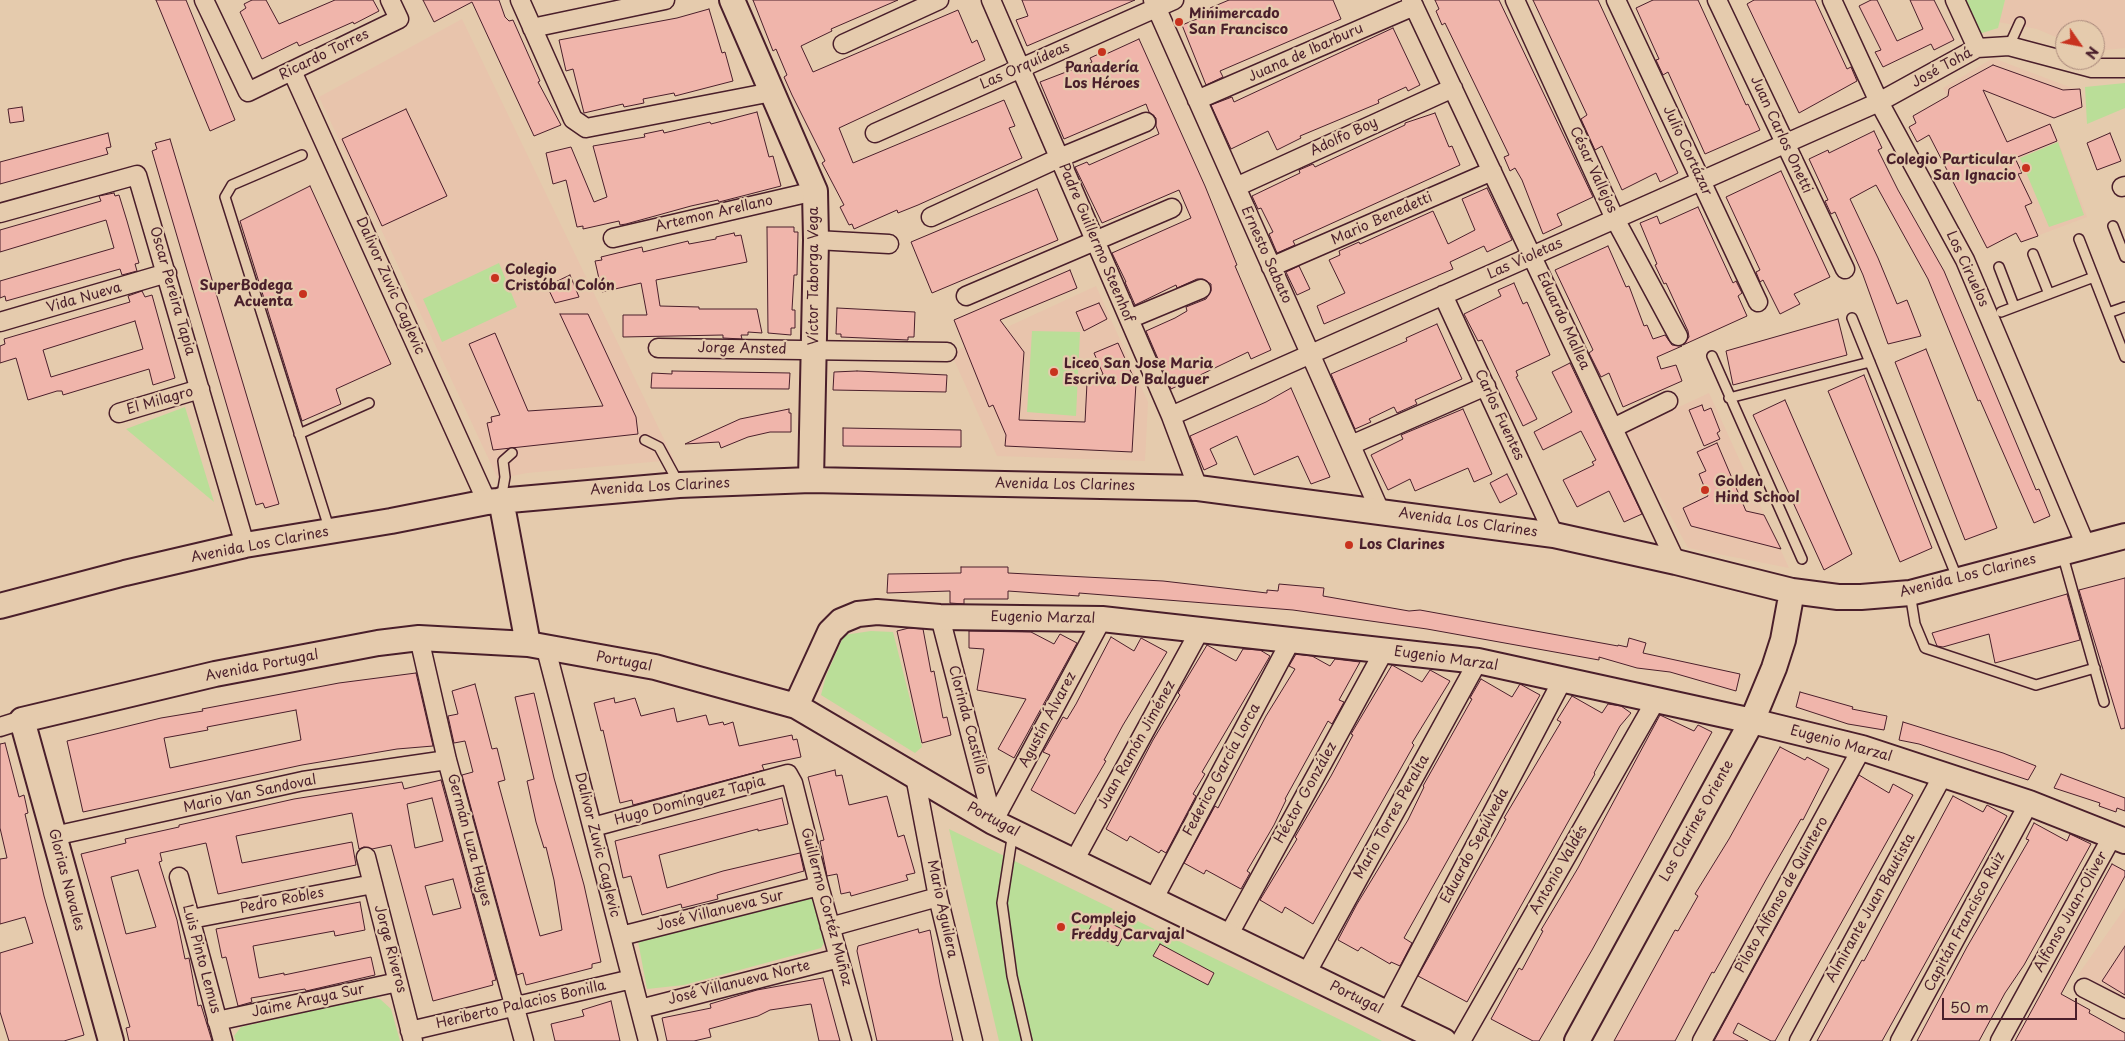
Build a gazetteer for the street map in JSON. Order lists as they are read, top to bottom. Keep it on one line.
{"streets":{"main road":["Víctor Taborga Vega","Dalivor Zuvic Caglevic","Avenida Los Clarines","Eugenio Marzal","Portugal","Avenida Portugal","Los Clarines Oriente","Glorias Navales"],"street":["Juana de Ibarburu","Ricardo Torres","Las Orquídeas","José Tohá","Juan Carlos Onetti","Adolfo Boy","Julio Cortázar","César Vallejos","Artemon Arellano","Mario Benedetti","Padre Guillermo Steenhof","Ernesto Sabato","Las Violetas","Los Ciruelos","Oscar Pereira Tapia","Vida Nueva","Eduardo Mallea","Jorge Ansted","El Milagro","Carlos Fuentes","Clorinda Castillo","Agustín Álvarez","Juan Ramón Jiménez","Federico García Lorca","Héctor González","Mario Van Sandoval","Hugo Domínguez Tapia","Mario Torres Peralta","Germán Luza Hayes","Eduardo Sepúlveda","Antonio Valdés","Piloto Alfonso de Quintero","Pedro Robles","Guillermo Cortéz Muñoz","Almirante Juan Bautista","Mario Aguilera","José Villanueva Sur","Alfonso Juan-Oliver","Capitán Francisco Ruiz","Jorge Riveros","Luis Pinto Lemus","José Villanueva Norte","Jaime Araya Sur","Heriberto Palacios Bonilla"]},"crossings":[["Juana de Ibarburu","Ernesto Sabato"],["Juana de Ibarburu","Eduardo Mallea"],["Ricardo Torres","Dalivor Zuvic Caglevic"],["Las Orquídeas","Padre Guillermo Steenhof"],["Las Orquídeas","Ernesto Sabato"],["José Tohá","Las Violetas"],["José Tohá","Los Ciruelos"],["Juan Carlos Onetti","Las Violetas"],["Adolfo Boy","Ernesto Sabato"],["Adolfo Boy","Eduardo Mallea"],["Julio Cortázar","Las Violetas"],["César Vallejos","Las Violetas"],["Artemon Arellano","Víctor Taborga Vega"],["Mario Benedetti","Ernesto Sabato"],["Mario Benedetti","Eduardo Mallea"],["Padre Guillermo Steenhof","Las Violetas"],["Padre Guillermo Steenhof","Avenida Los Clarines"],["Ernesto Sabato","Las Violetas"],["Ernesto Sabato","Avenida Los Clarines"],["Las Violetas","Los Ciruelos"],["Las Violetas","Eduardo Mallea"],["Las Violetas","Carlos Fuentes"],["Los Ciruelos","Avenida Los Clarines"],["Víctor Taborga Vega","Jorge Ansted"],["Víctor Taborga Vega","Avenida Los Clarines"],["Dalivor Zuvic Caglevic","Avenida Los Clarines"],["Dalivor Zuvic Caglevic","Portugal"],["Dalivor Zuvic Caglevic","Avenida Portugal"],["Dalivor Zuvic Caglevic","Hugo Domínguez Tapia"],["Dalivor Zuvic Caglevic","José Villanueva Sur"],["Dalivor Zuvic Caglevic","José Villanueva Norte"],["Dalivor Zuvic Caglevic","Heriberto Palacios Bonilla"],["Oscar Pereira Tapia","Vida Nueva"],["Oscar Pereira Tapia","El Milagro"],["Oscar Pereira Tapia","Avenida Los Clarines"],["Eduardo Mallea","Avenida Los Clarines"],["Carlos Fuentes","Avenida Los Clarines"],["Avenida Los Clarines","Los Clarines Oriente"],["Eugenio Marzal","Portugal"],["Eugenio Marzal","Clorinda Castillo"],["Eugenio Marzal","Agustín Álvarez"],["Eugenio Marzal","Juan Ramón Jiménez"],["Eugenio Marzal","Federico García Lorca"],["Eugenio Marzal","Héctor González"],["Eugenio Marzal","Mario Torres Peralta"],["Eugenio Marzal","Los Clarines Oriente"],["Eugenio Marzal","Eduardo Sepúlveda"],["Eugenio Marzal","Antonio Valdés"],["Eugenio Marzal","Piloto Alfonso de Quintero"],["Eugenio Marzal","Almirante Juan Bautista"],["Eugenio Marzal","Alfonso Juan-Oliver"],["Eugenio Marzal","Capitán Francisco Ruiz"],["Portugal","Avenida Portugal"],["Portugal","Clorinda Castillo"],["Portugal","Agustín Álvarez"],["Portugal","Juan Ramón Jiménez"],["Portugal","Federico García Lorca"],["Portugal","Héctor González"],["Portugal","Mario Torres Peralta"],["Portugal","Eduardo Sepúlveda"],["Portugal","Mario Aguilera"],["Avenida Portugal","Germán Luza Hayes"],["Avenida Portugal","Glorias Navales"],["Clorinda Castillo","Agustín Álvarez"],["Mario Van Sandoval","Germán Luza Hayes"],["Mario Van Sandoval","Glorias Navales"],["Hugo Domínguez Tapia","Guillermo Cortéz Muñoz"],["Germán Luza Hayes","Heriberto Palacios Bonilla"],["Pedro Robles","Jorge Riveros"],["Pedro Robles","Luis Pinto Lemus"],["Guillermo Cortéz Muñoz","José Villanueva Sur"],["Guillermo Cortéz Muñoz","José Villanueva Norte"],["Jorge Riveros","Jaime Araya Sur"],["Jorge Riveros","Heriberto Palacios Bonilla"],["Luis Pinto Lemus","Jaime Araya Sur"]],"places":["Minimercado San Francisco","Panadería Los Héroes","Colegio Particular San Ignacio","Colegio Cristóbal Colón","SuperBodega Acuenta","Liceo San Jose Maria Escriva De Balaguer","Golden Hind School","Los Clarines","Complejo Freddy Carvajal"],"scale_bar":"50 m","north":"bottom right"}
